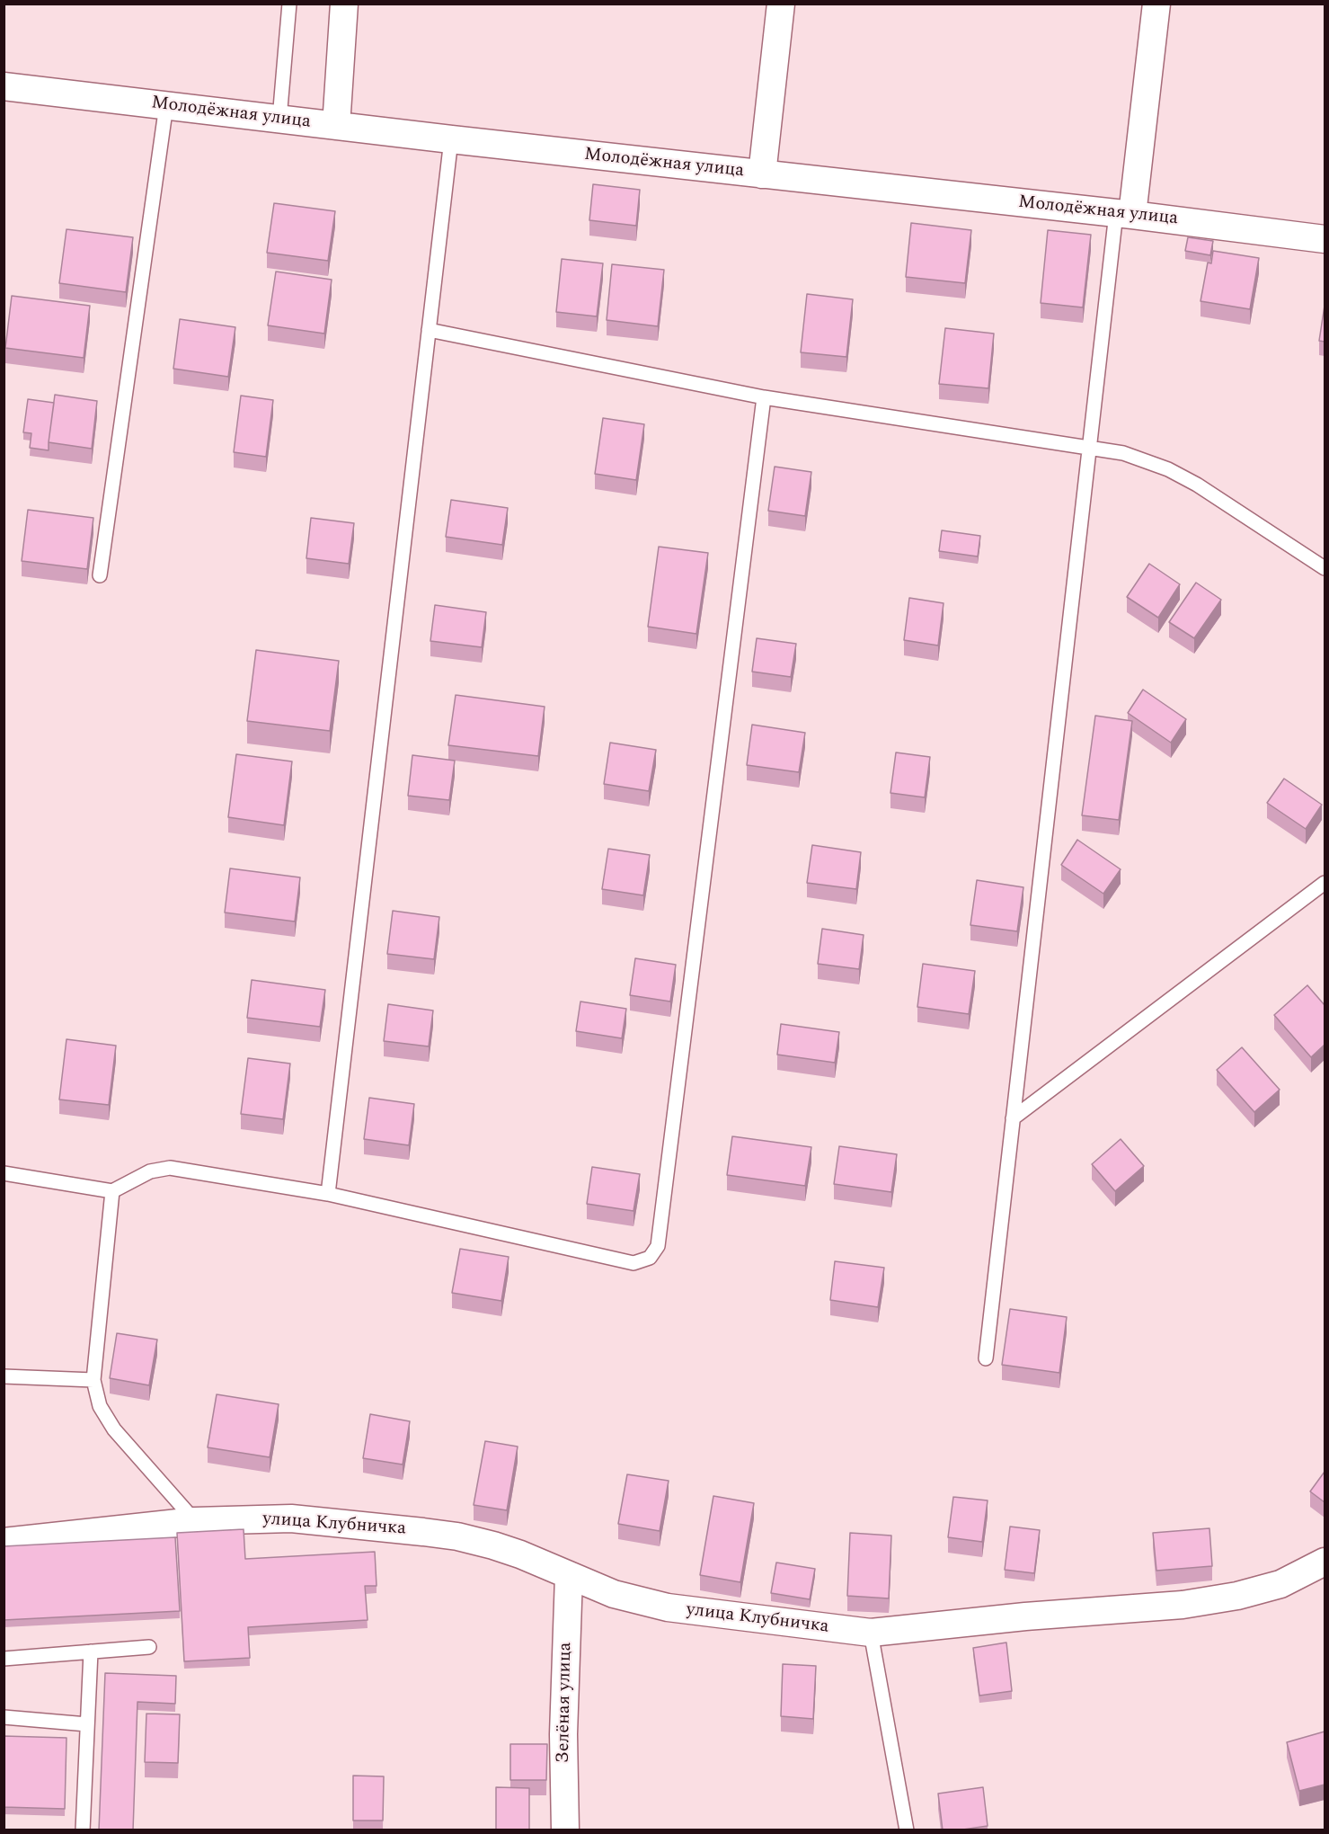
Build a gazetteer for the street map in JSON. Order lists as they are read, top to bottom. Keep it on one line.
{"streets":{"street":["Молодёжная улица","улица Клубничка","Зелёная улица"]},"crossings":[["улица Клубничка","Зелёная улица"]]}
